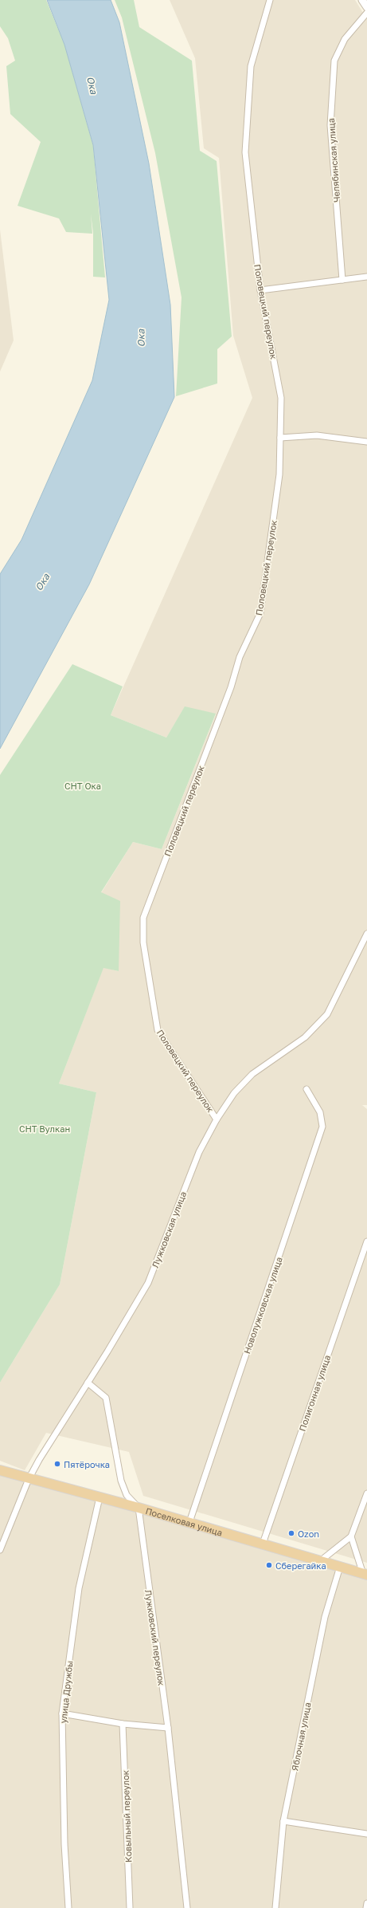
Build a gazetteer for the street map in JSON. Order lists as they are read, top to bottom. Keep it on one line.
{"streets":{"highway":["Поселковая улица"],"street":["Челябинская улица","Половецкий переулок","Лужковская улица","Новолужковская улица","Полигонная улица","Лужковский переулок","улица Дружбы","Яблочная улица","Ковыльный переулок"]},"crossings":[["Половецкий переулок","Лужковская улица"],["Лужковская улица","Поселковая улица"],["Новолужковская улица","Поселковая улица"],["Полигонная улица","Поселковая улица"],["Поселковая улица","Лужковский переулок"],["Поселковая улица","улица Дружбы"],["Поселковая улица","Яблочная улица"]],"water":["Ока"],"parks":["СНТ Ока","СНТ Вулкан"],"places":["Пятёрочка","Ozon","Сберегайка"]}
